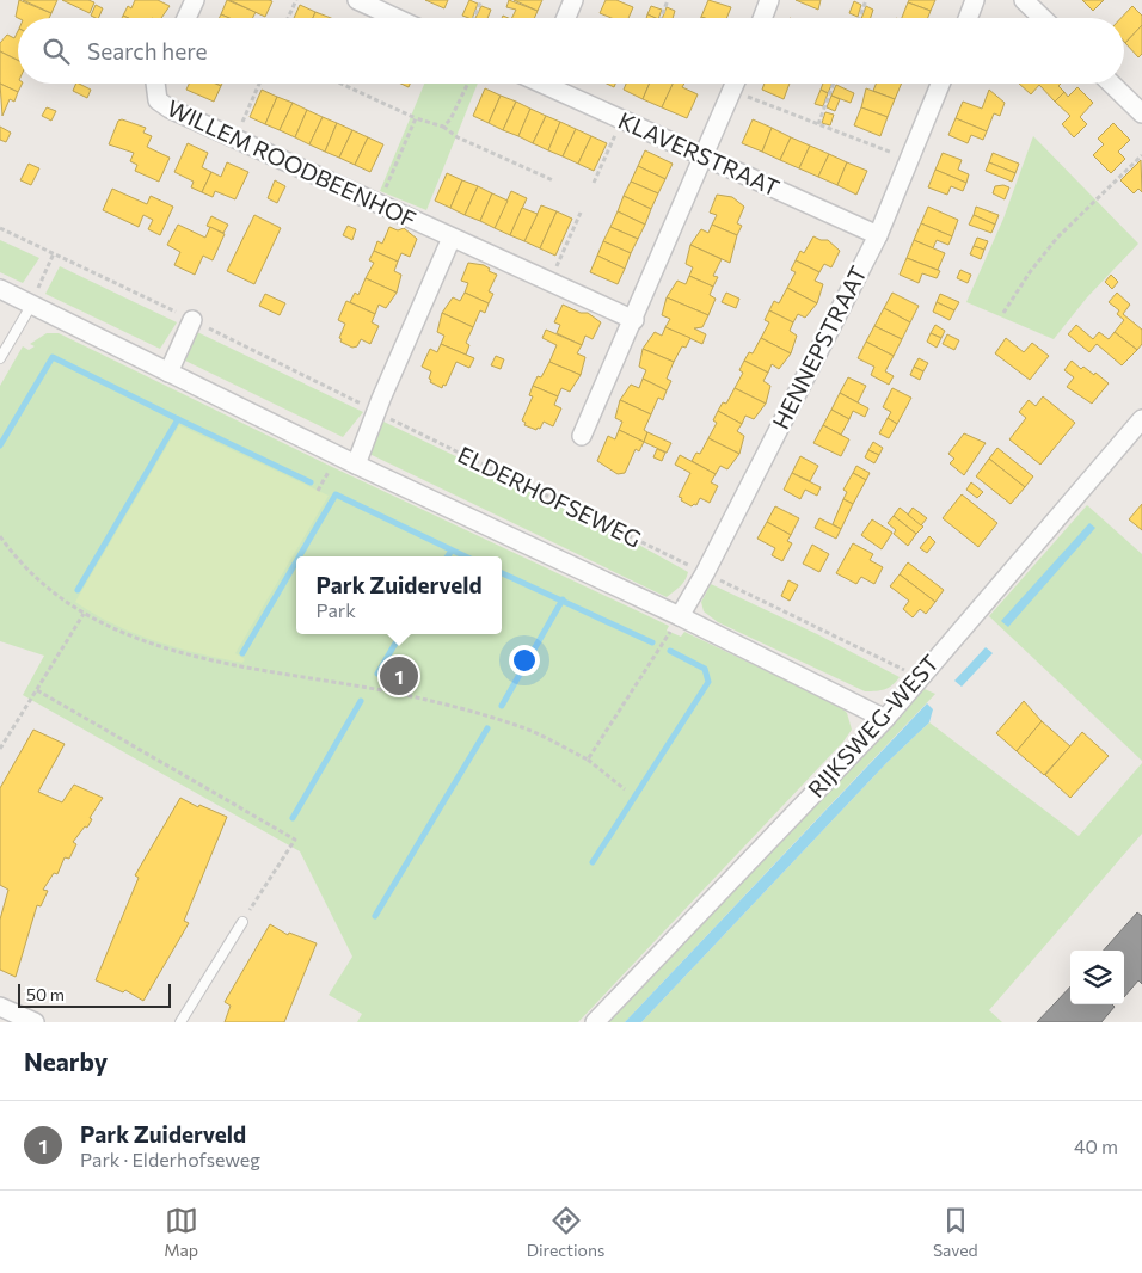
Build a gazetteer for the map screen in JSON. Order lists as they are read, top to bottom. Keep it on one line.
{"streets":{"street":["KLAVERSTRAAT","WILLEM ROODBEENHOF","HENNEPSTRAAT","RIJKSWEG-WEST"],"path":["ELDERHOFSEWEG"]},"crossings":[["KLAVERSTRAAT","HENNEPSTRAAT"],["HENNEPSTRAAT","ELDERHOFSEWEG"]],"scale_bar":"50 m","page":{"search":"Search here","popup":["Park Zuiderveld","Park"],"pins":"1","scale":"50 m","heading":"Nearby","list":[{"mark":"1","name":"Park Zuiderveld","note":"Park · Elderhofseweg","value":"40 m"}],"nav":["Map","Directions","Saved"]}}
